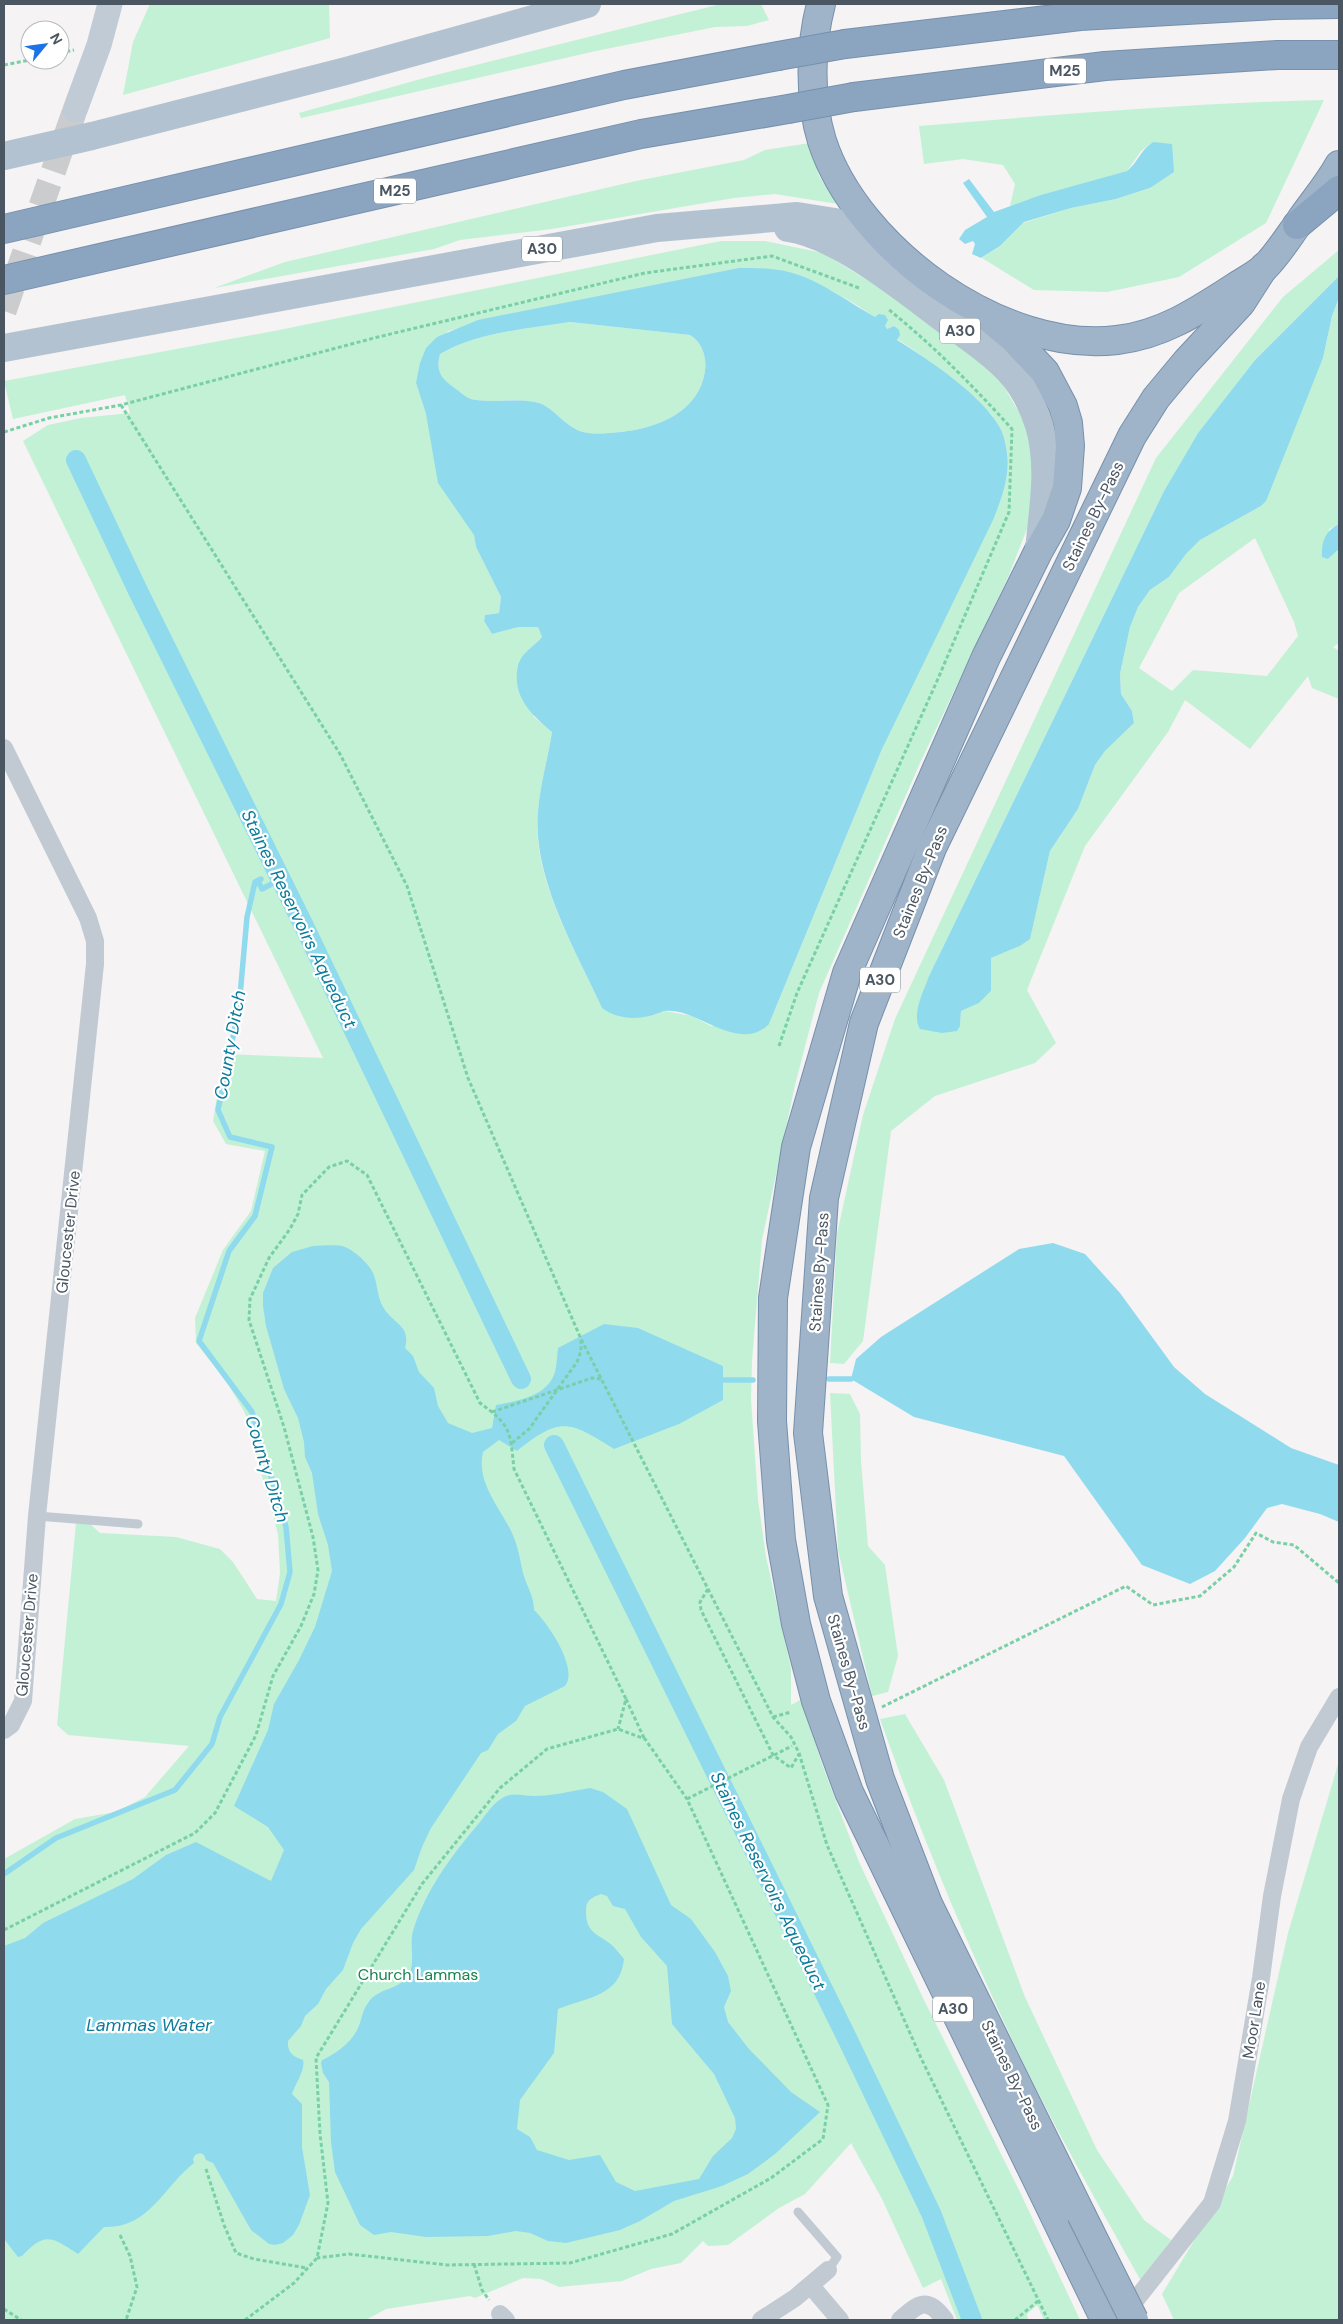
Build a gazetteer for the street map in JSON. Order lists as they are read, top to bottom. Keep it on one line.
{"streets":{"highway":["M25","A30","Staines By-Pass"],"street":["Gloucester Drive","Moor Lane"]},"crossings":[["A30","Staines By-Pass"]],"water":["Staines Reservoirs Aqueduct","County Ditch","Lammas Water"],"parks":["Church Lammas"],"north":"top right"}
